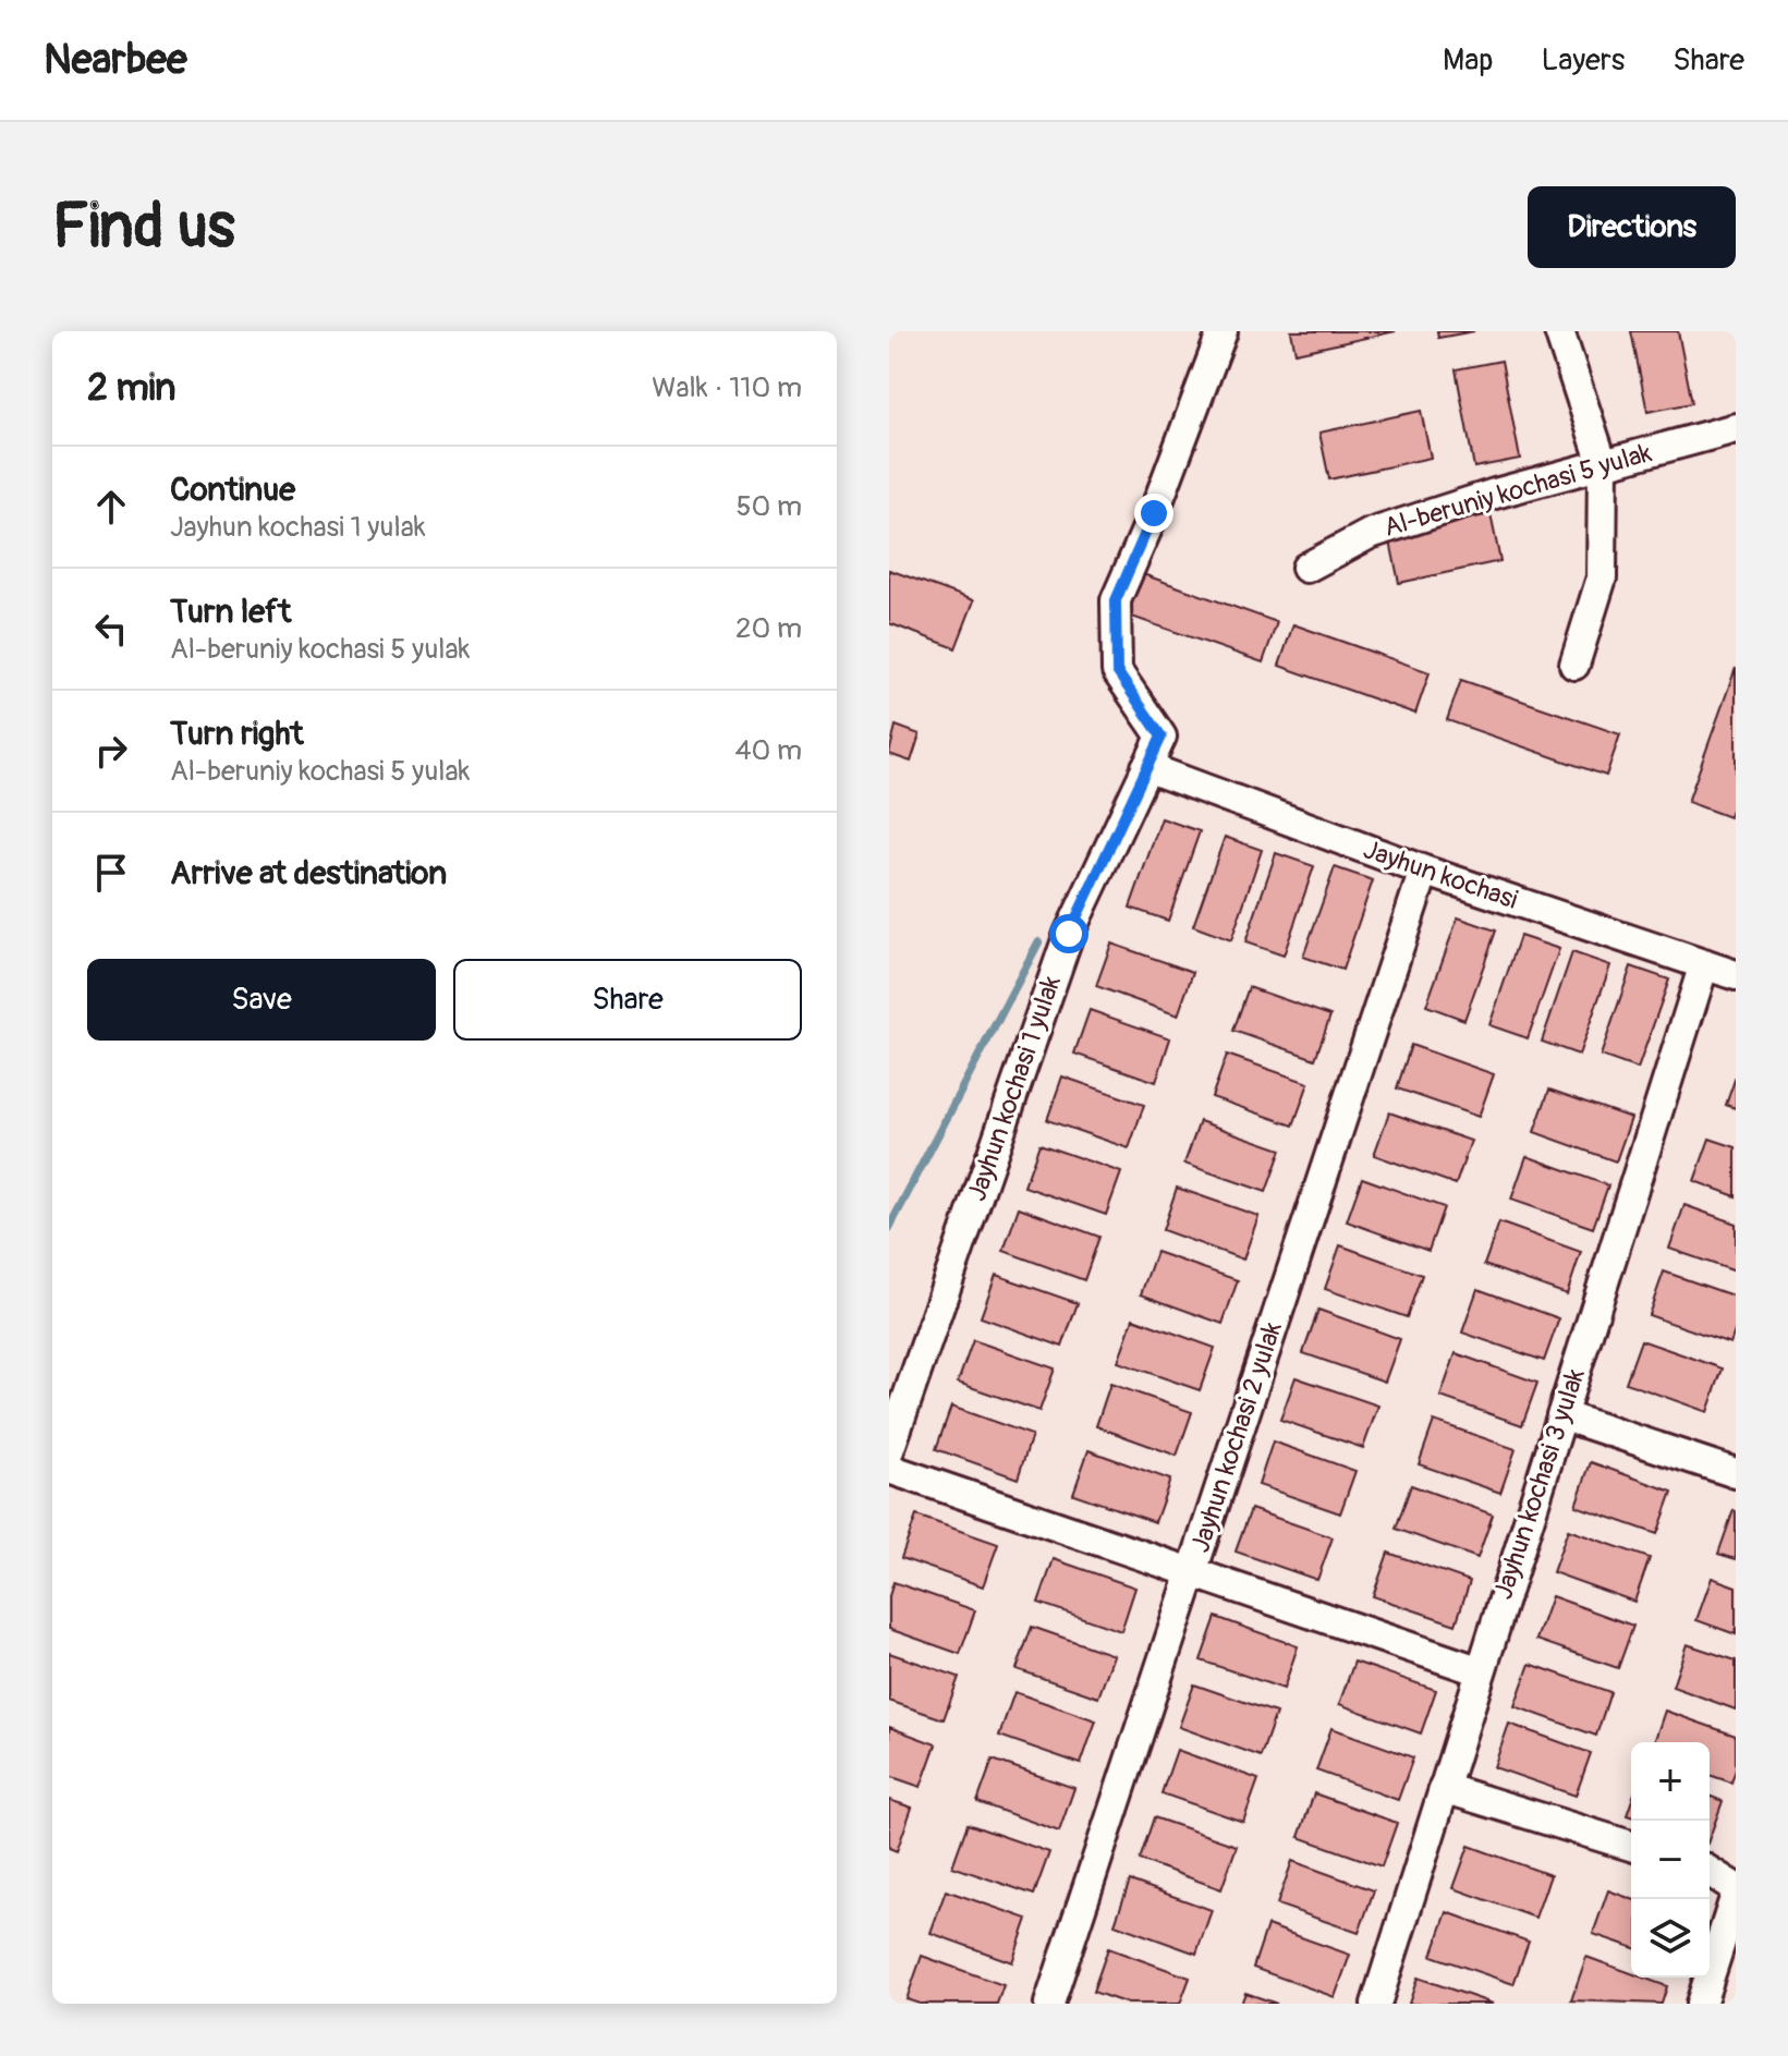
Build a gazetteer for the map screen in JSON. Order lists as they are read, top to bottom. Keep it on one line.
{"streets":{"street":["Al-beruniy kochasi 5 yulak","Jayhun kochasi","Jayhun kochasi 1 yulak","Jayhun kochasi 2 yulak","Jayhun kochasi 3 yulak"]},"crossings":[["Jayhun kochasi","Jayhun kochasi 1 yulak"],["Jayhun kochasi","Jayhun kochasi 2 yulak"],["Jayhun kochasi","Jayhun kochasi 3 yulak"]],"page":{"header":"Nearbee","nav":["Map","Layers","Share"],"buttons":["Directions",["Save","Share"]],"title":"Find us","heading":["2 min","Walk · 110 m"],"list":[["Continue","Jayhun kochasi 1 yulak","50 m"],["Turn left","Al-beruniy kochasi 5 yulak","20 m"],["Turn right","Al-beruniy kochasi 5 yulak","40 m"],"Arrive at destination"],"map_buttons":["+","−"]}}
